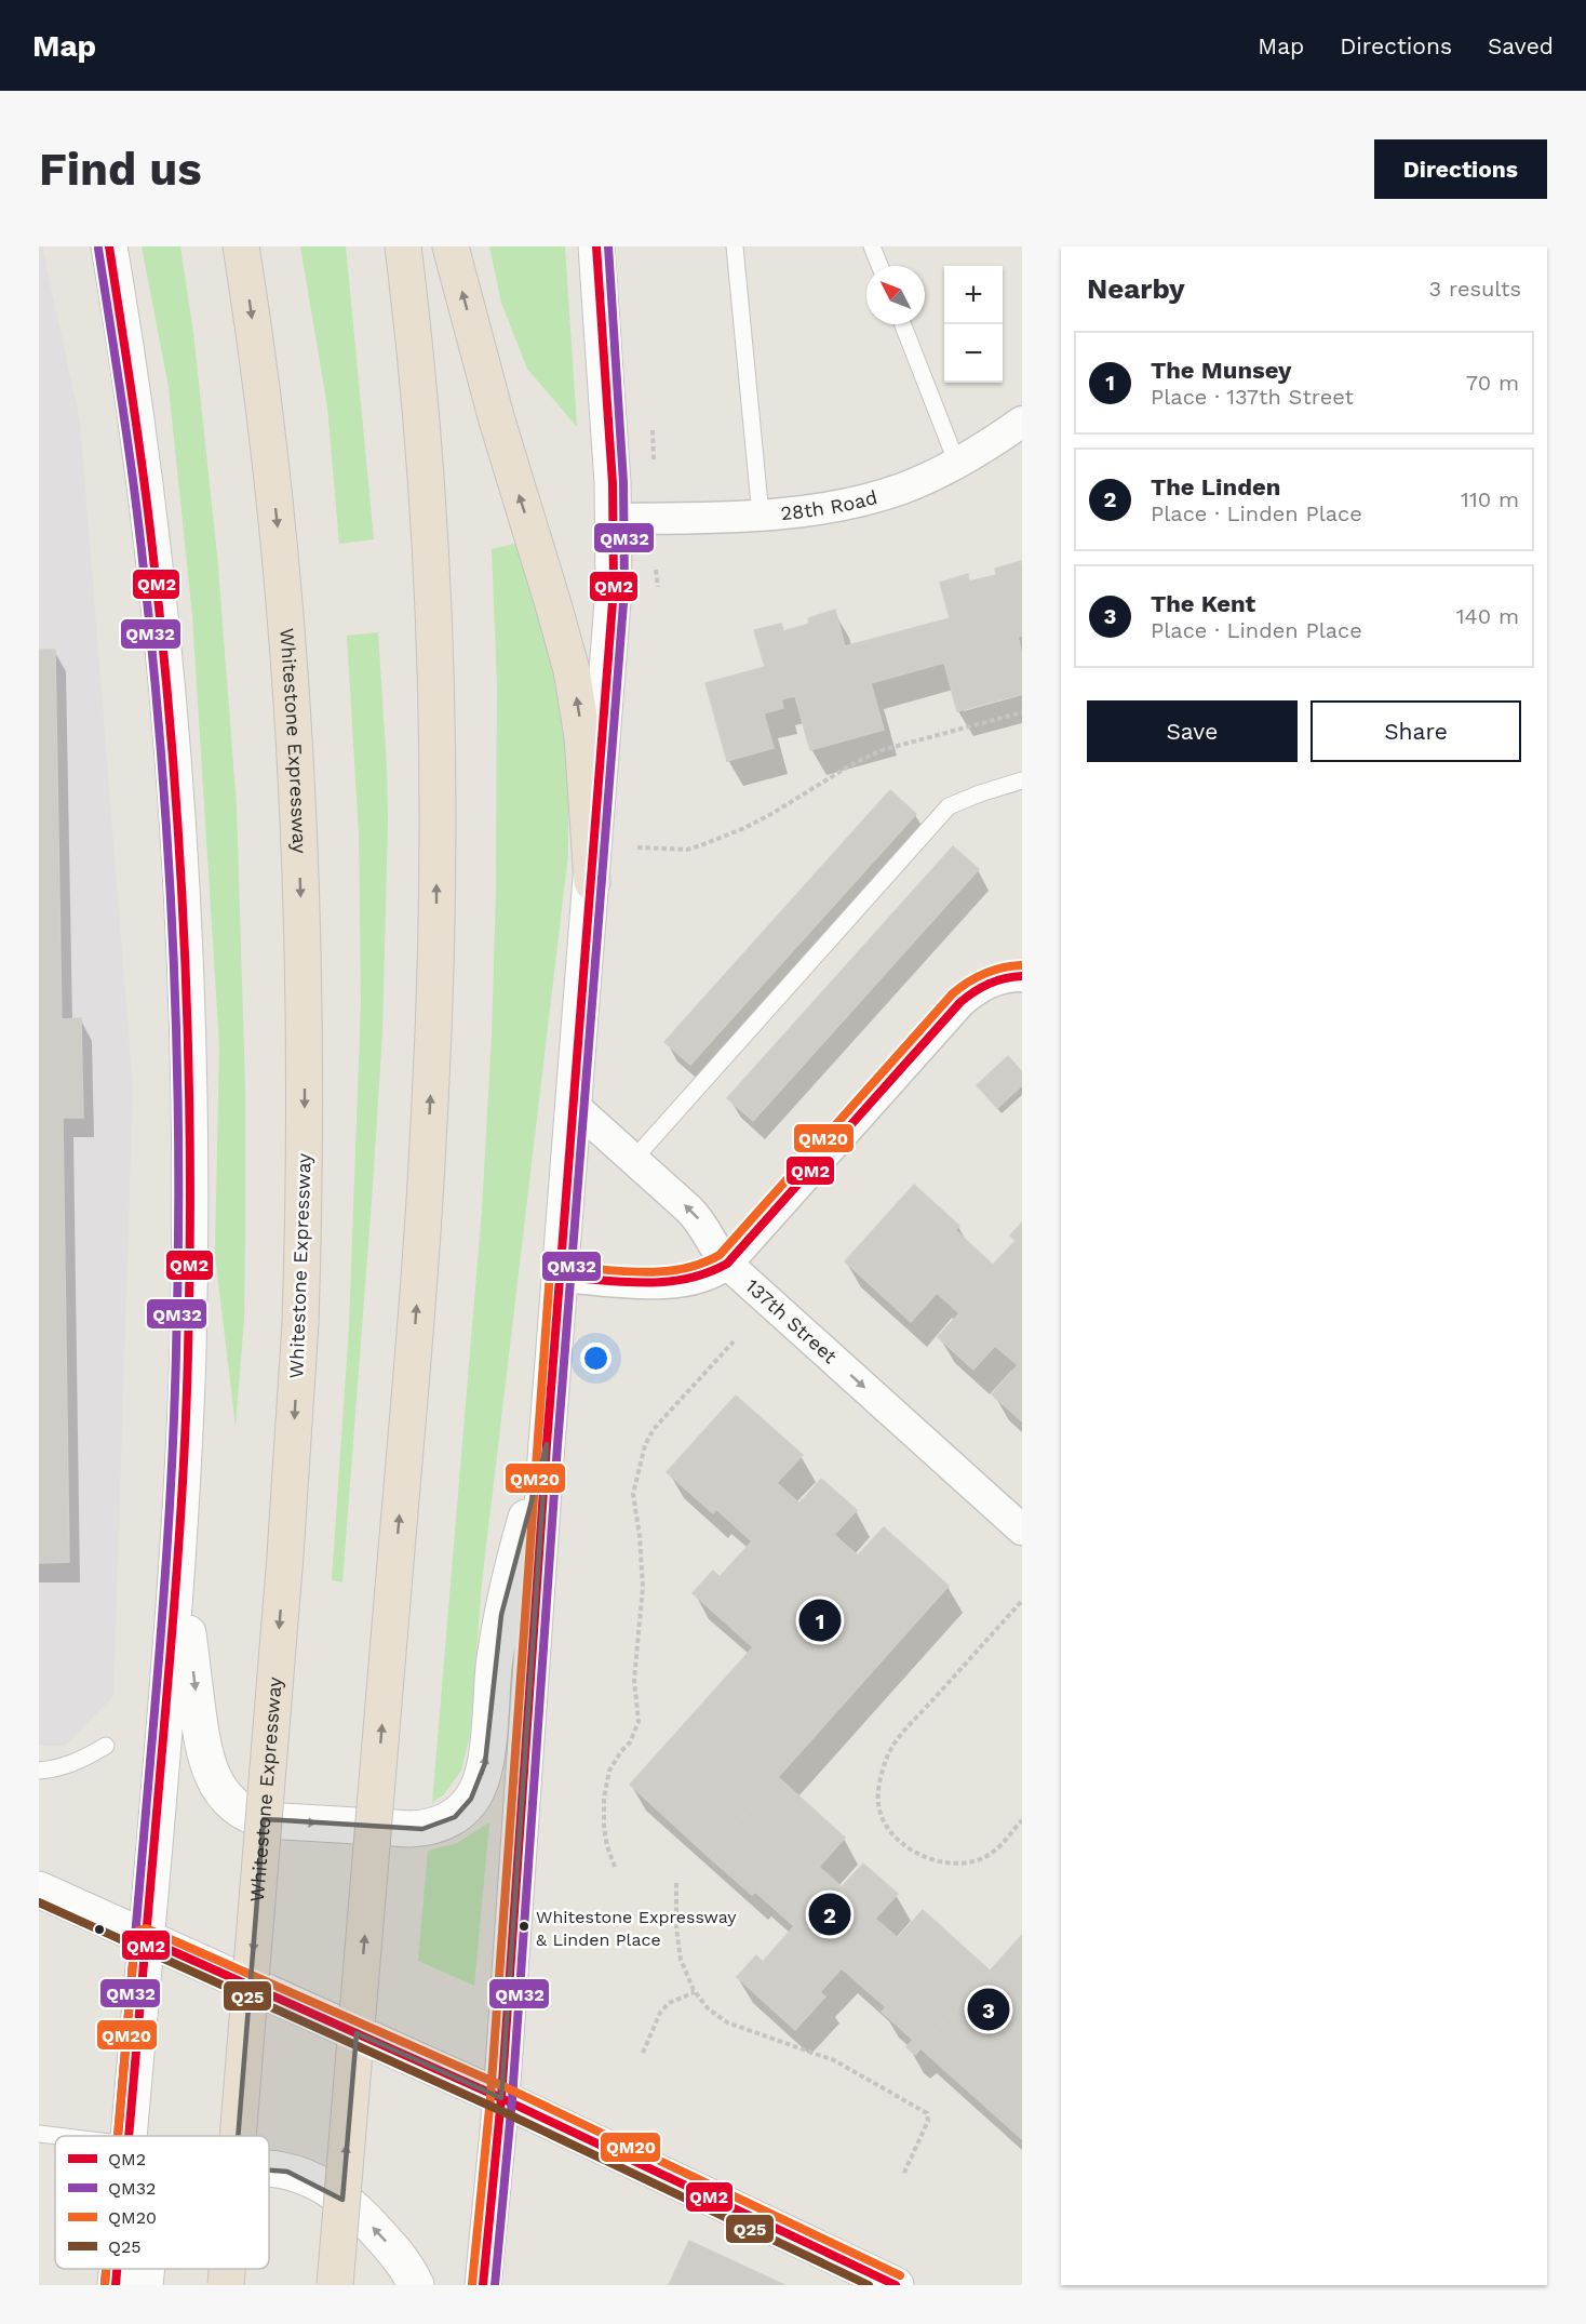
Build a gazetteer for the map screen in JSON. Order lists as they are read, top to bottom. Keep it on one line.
{"streets":{"highway":["Whitestone Expressway"],"street":["28th Road","137th Street"]},"places":["Whitestone Expressway & Linden Place"],"lines":["transit line QM2","transit line QM32","transit line QM20","transit line Q25"],"legend":["QM2","QM32","QM20","Q25"],"north":"top left","page":{"header":"Map","nav":["Map","Directions","Saved"],"buttons":["Directions",["Save","Share"]],"title":"Find us","heading":["Nearby","3 results"],"map_buttons":["+","−"],"list":[{"mark":"1","name":"The Munsey","note":"Place · 137th Street","value":"70 m"},{"mark":"2","name":"The Linden","note":"Place · Linden Place","value":"110 m"},{"mark":"3","name":"The Kent","note":"Place · Linden Place","value":"140 m"}],"pins":["1","2","3"]}}
